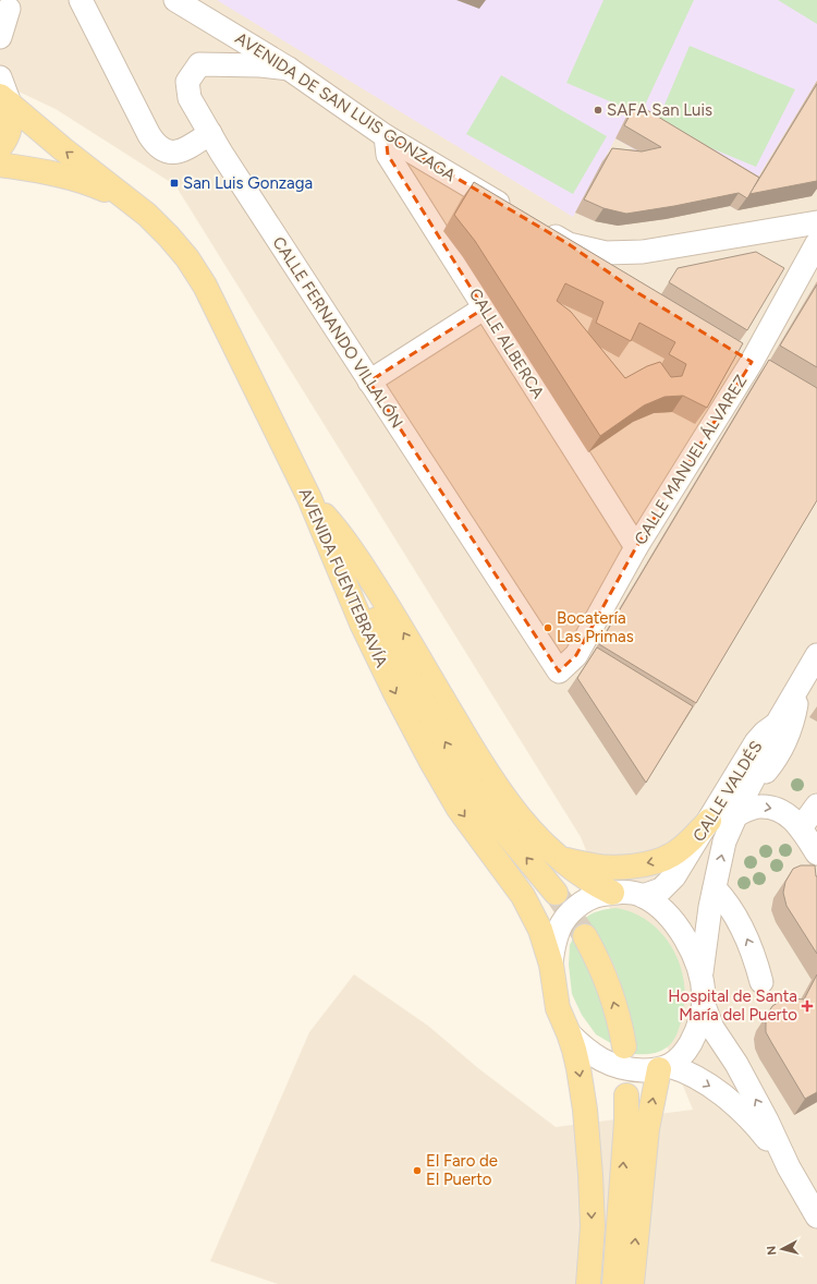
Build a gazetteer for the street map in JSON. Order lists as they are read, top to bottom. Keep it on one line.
{"streets":{"main road":["AVENIDA FUENTEBRAVÍA"],"street":["AVENIDA DE SAN LUIS GONZAGA","CALLE FERNANDO VILLALÓN","CALLE ALBERCA","CALLE MANUEL ÁLVAREZ","CALLE VALDÉS"]},"crossings":[["AVENIDA DE SAN LUIS GONZAGA","CALLE FERNANDO VILLALÓN"],["AVENIDA DE SAN LUIS GONZAGA","CALLE ALBERCA"],["CALLE FERNANDO VILLALÓN","CALLE MANUEL ÁLVAREZ"],["CALLE ALBERCA","CALLE MANUEL ÁLVAREZ"]],"places":{"other":["SAFA San Luis","Bocatería Las Primas","El Faro de El Puerto"],"transit":["San Luis Gonzaga"],"health":["Hospital de Santa María del Puerto"]},"north":"left"}
